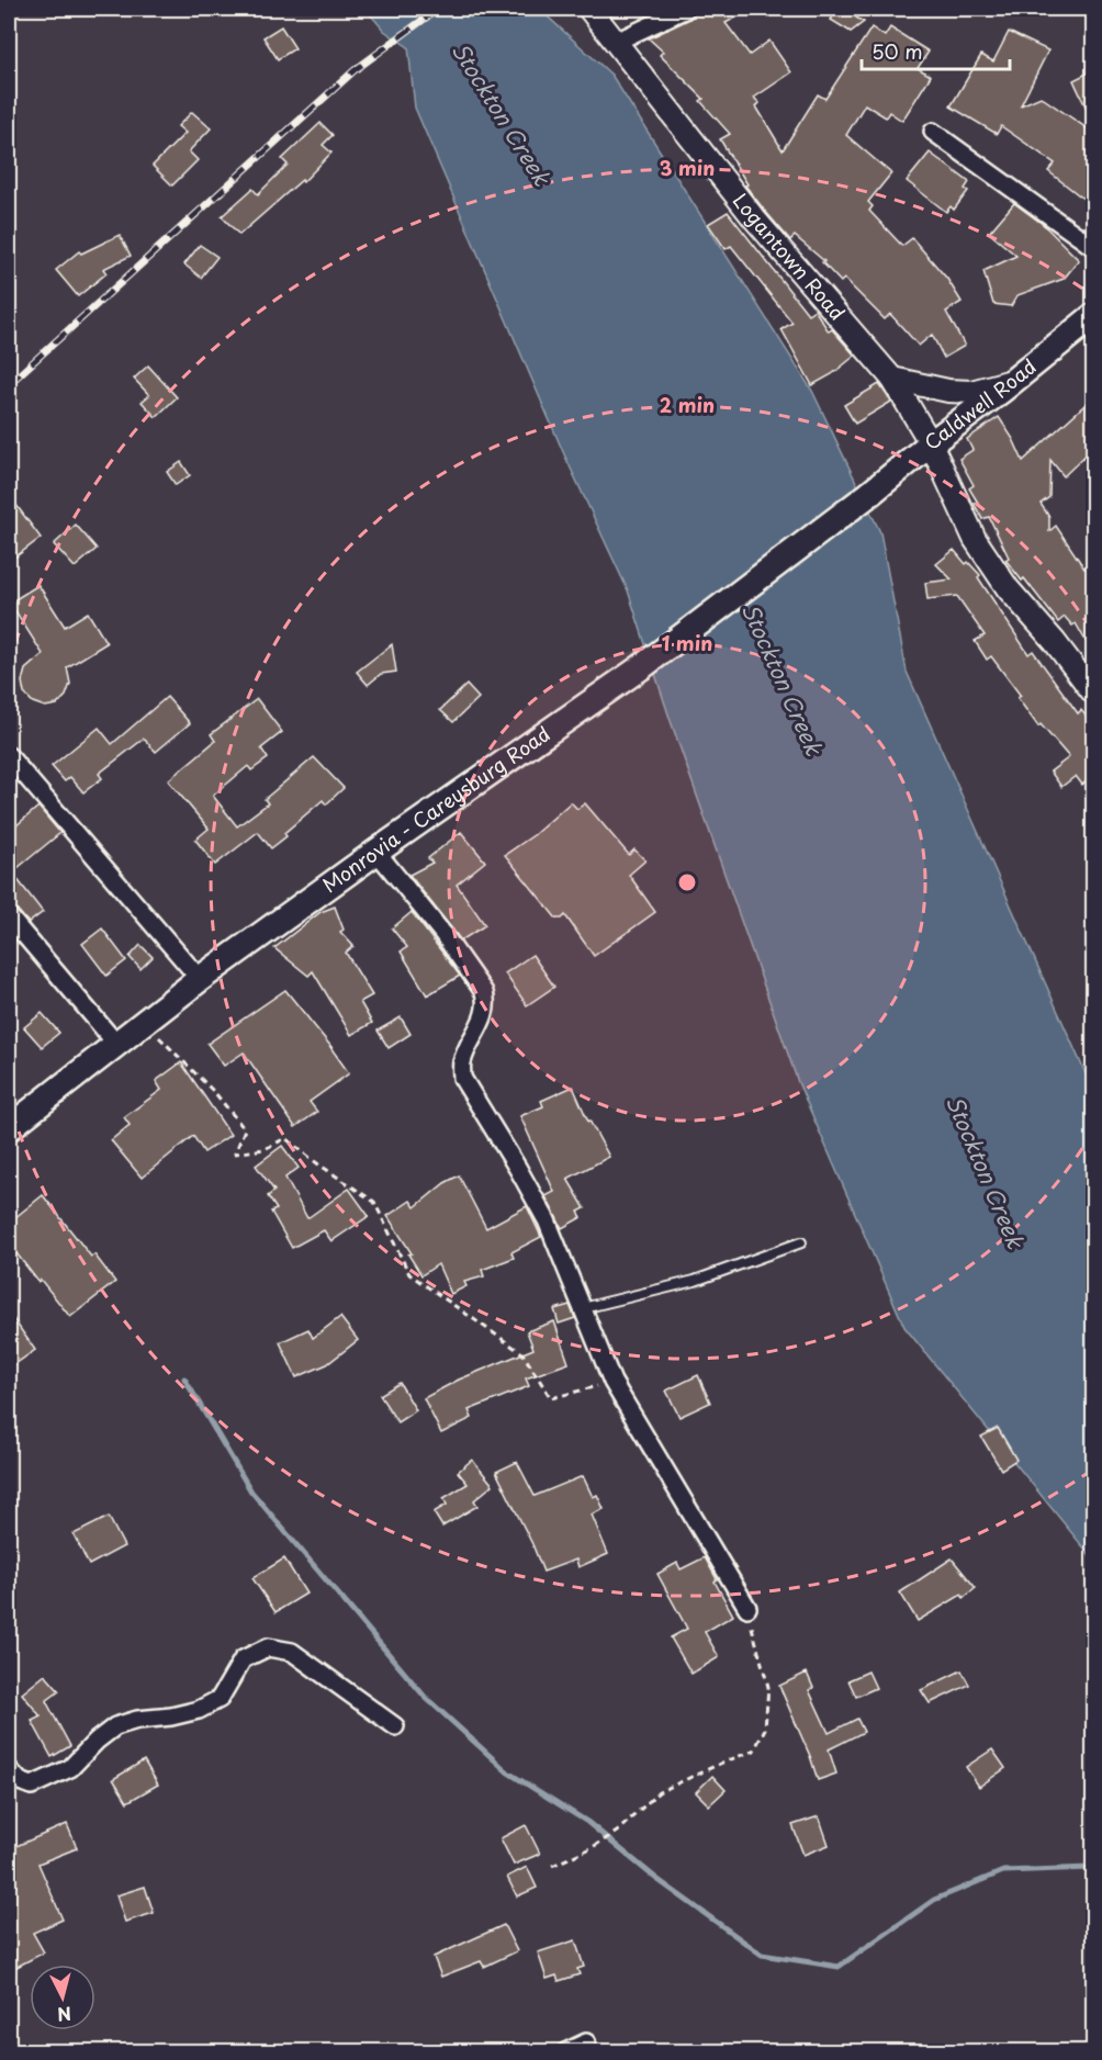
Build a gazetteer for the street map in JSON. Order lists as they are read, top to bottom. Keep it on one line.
{"streets":{"main road":["Caldwell Road","Monrovia - Careysburg Road"],"street":["Logantown Road"]},"crossings":[["Logantown Road","Caldwell Road"],["Caldwell Road","Monrovia - Careysburg Road"]],"water":["Stockton Creek"],"scale_bar":"50 m","north":"bottom","rings":["3 min","2 min","1 min"]}
